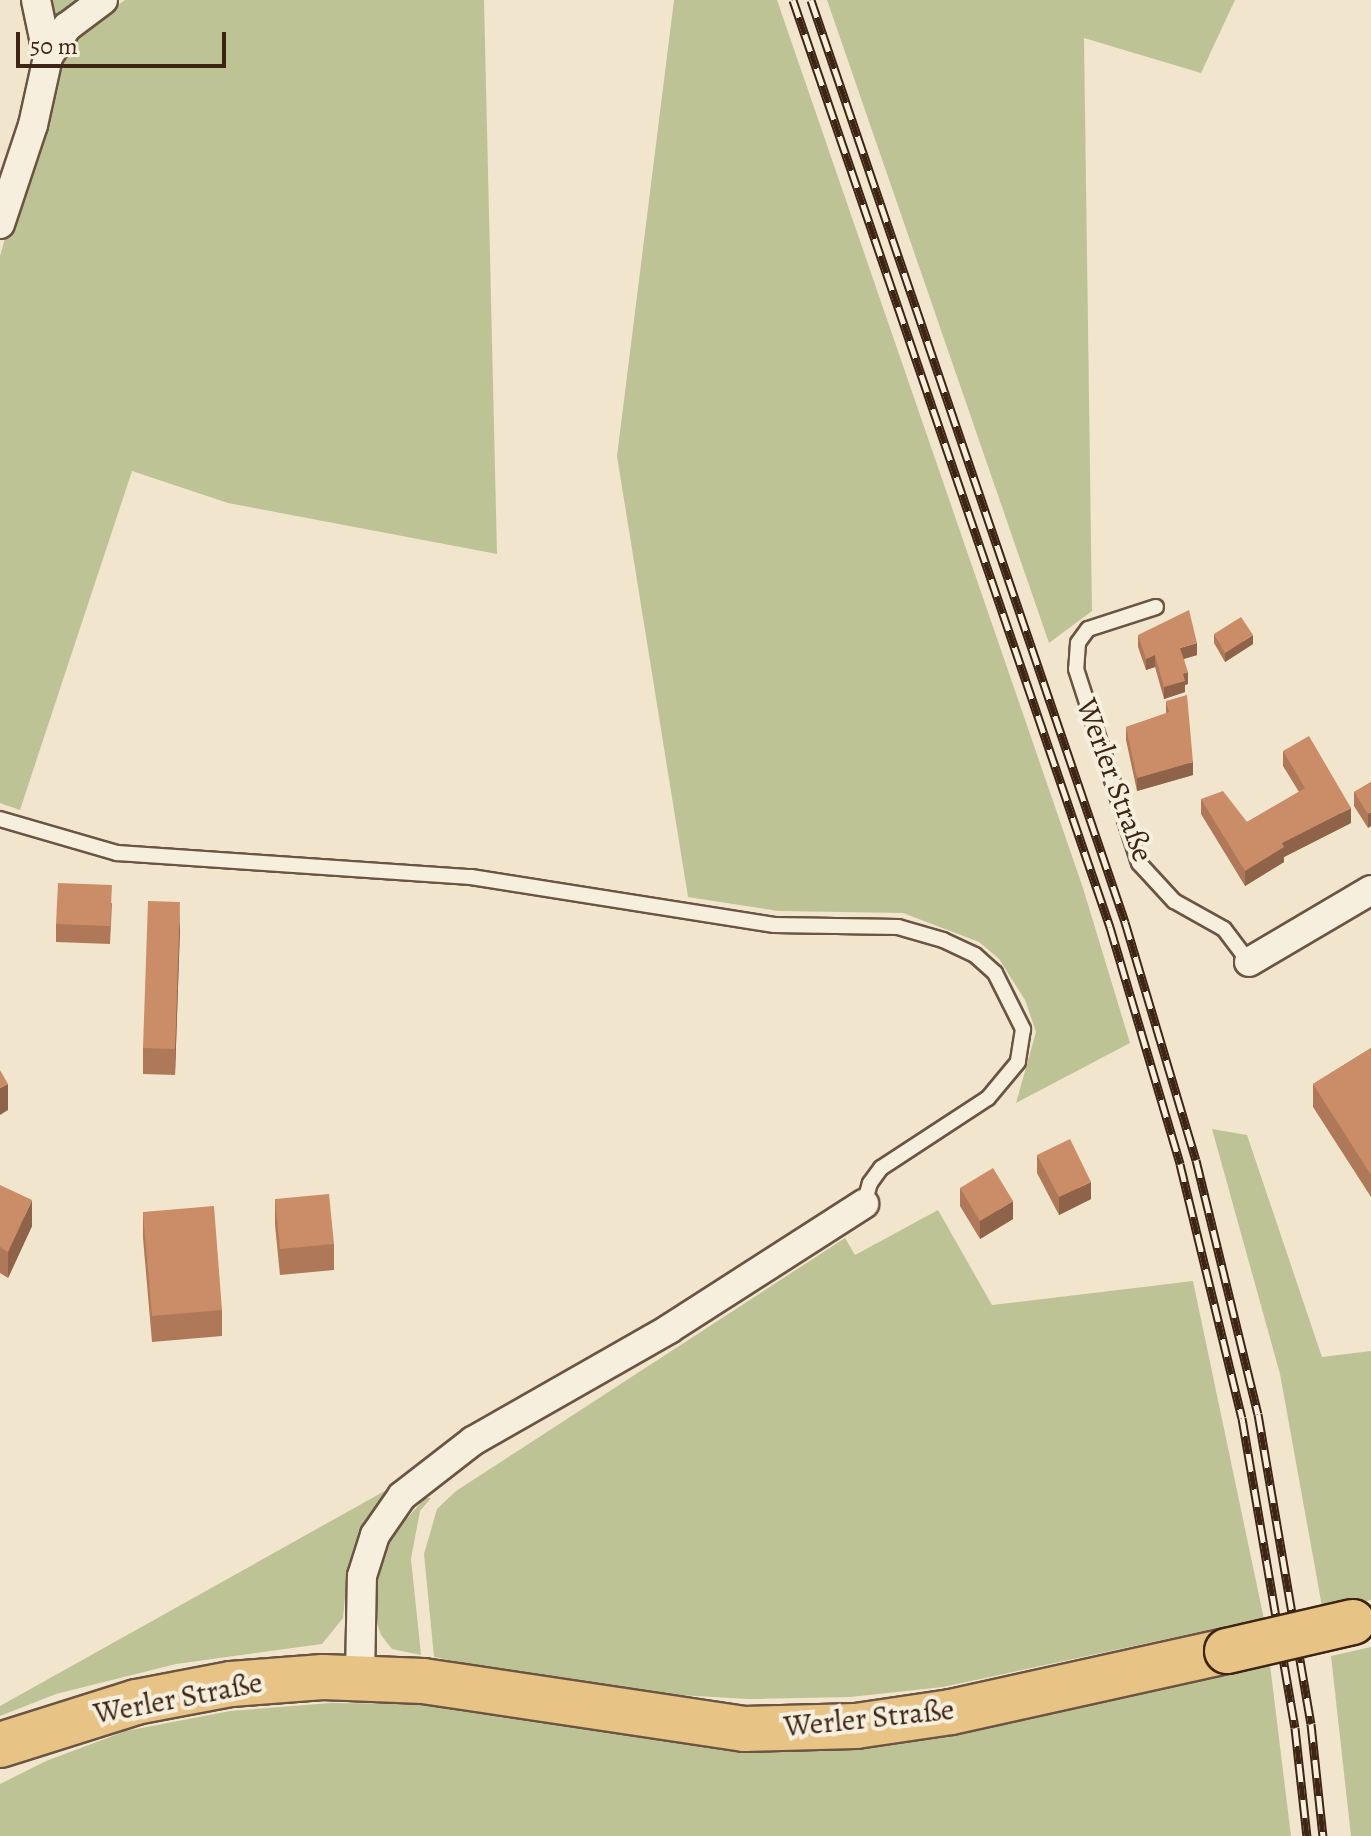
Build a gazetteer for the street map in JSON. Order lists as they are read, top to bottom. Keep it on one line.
{"streets":{"main road":["Werler Straße"]},"scale_bar":"50 m"}
